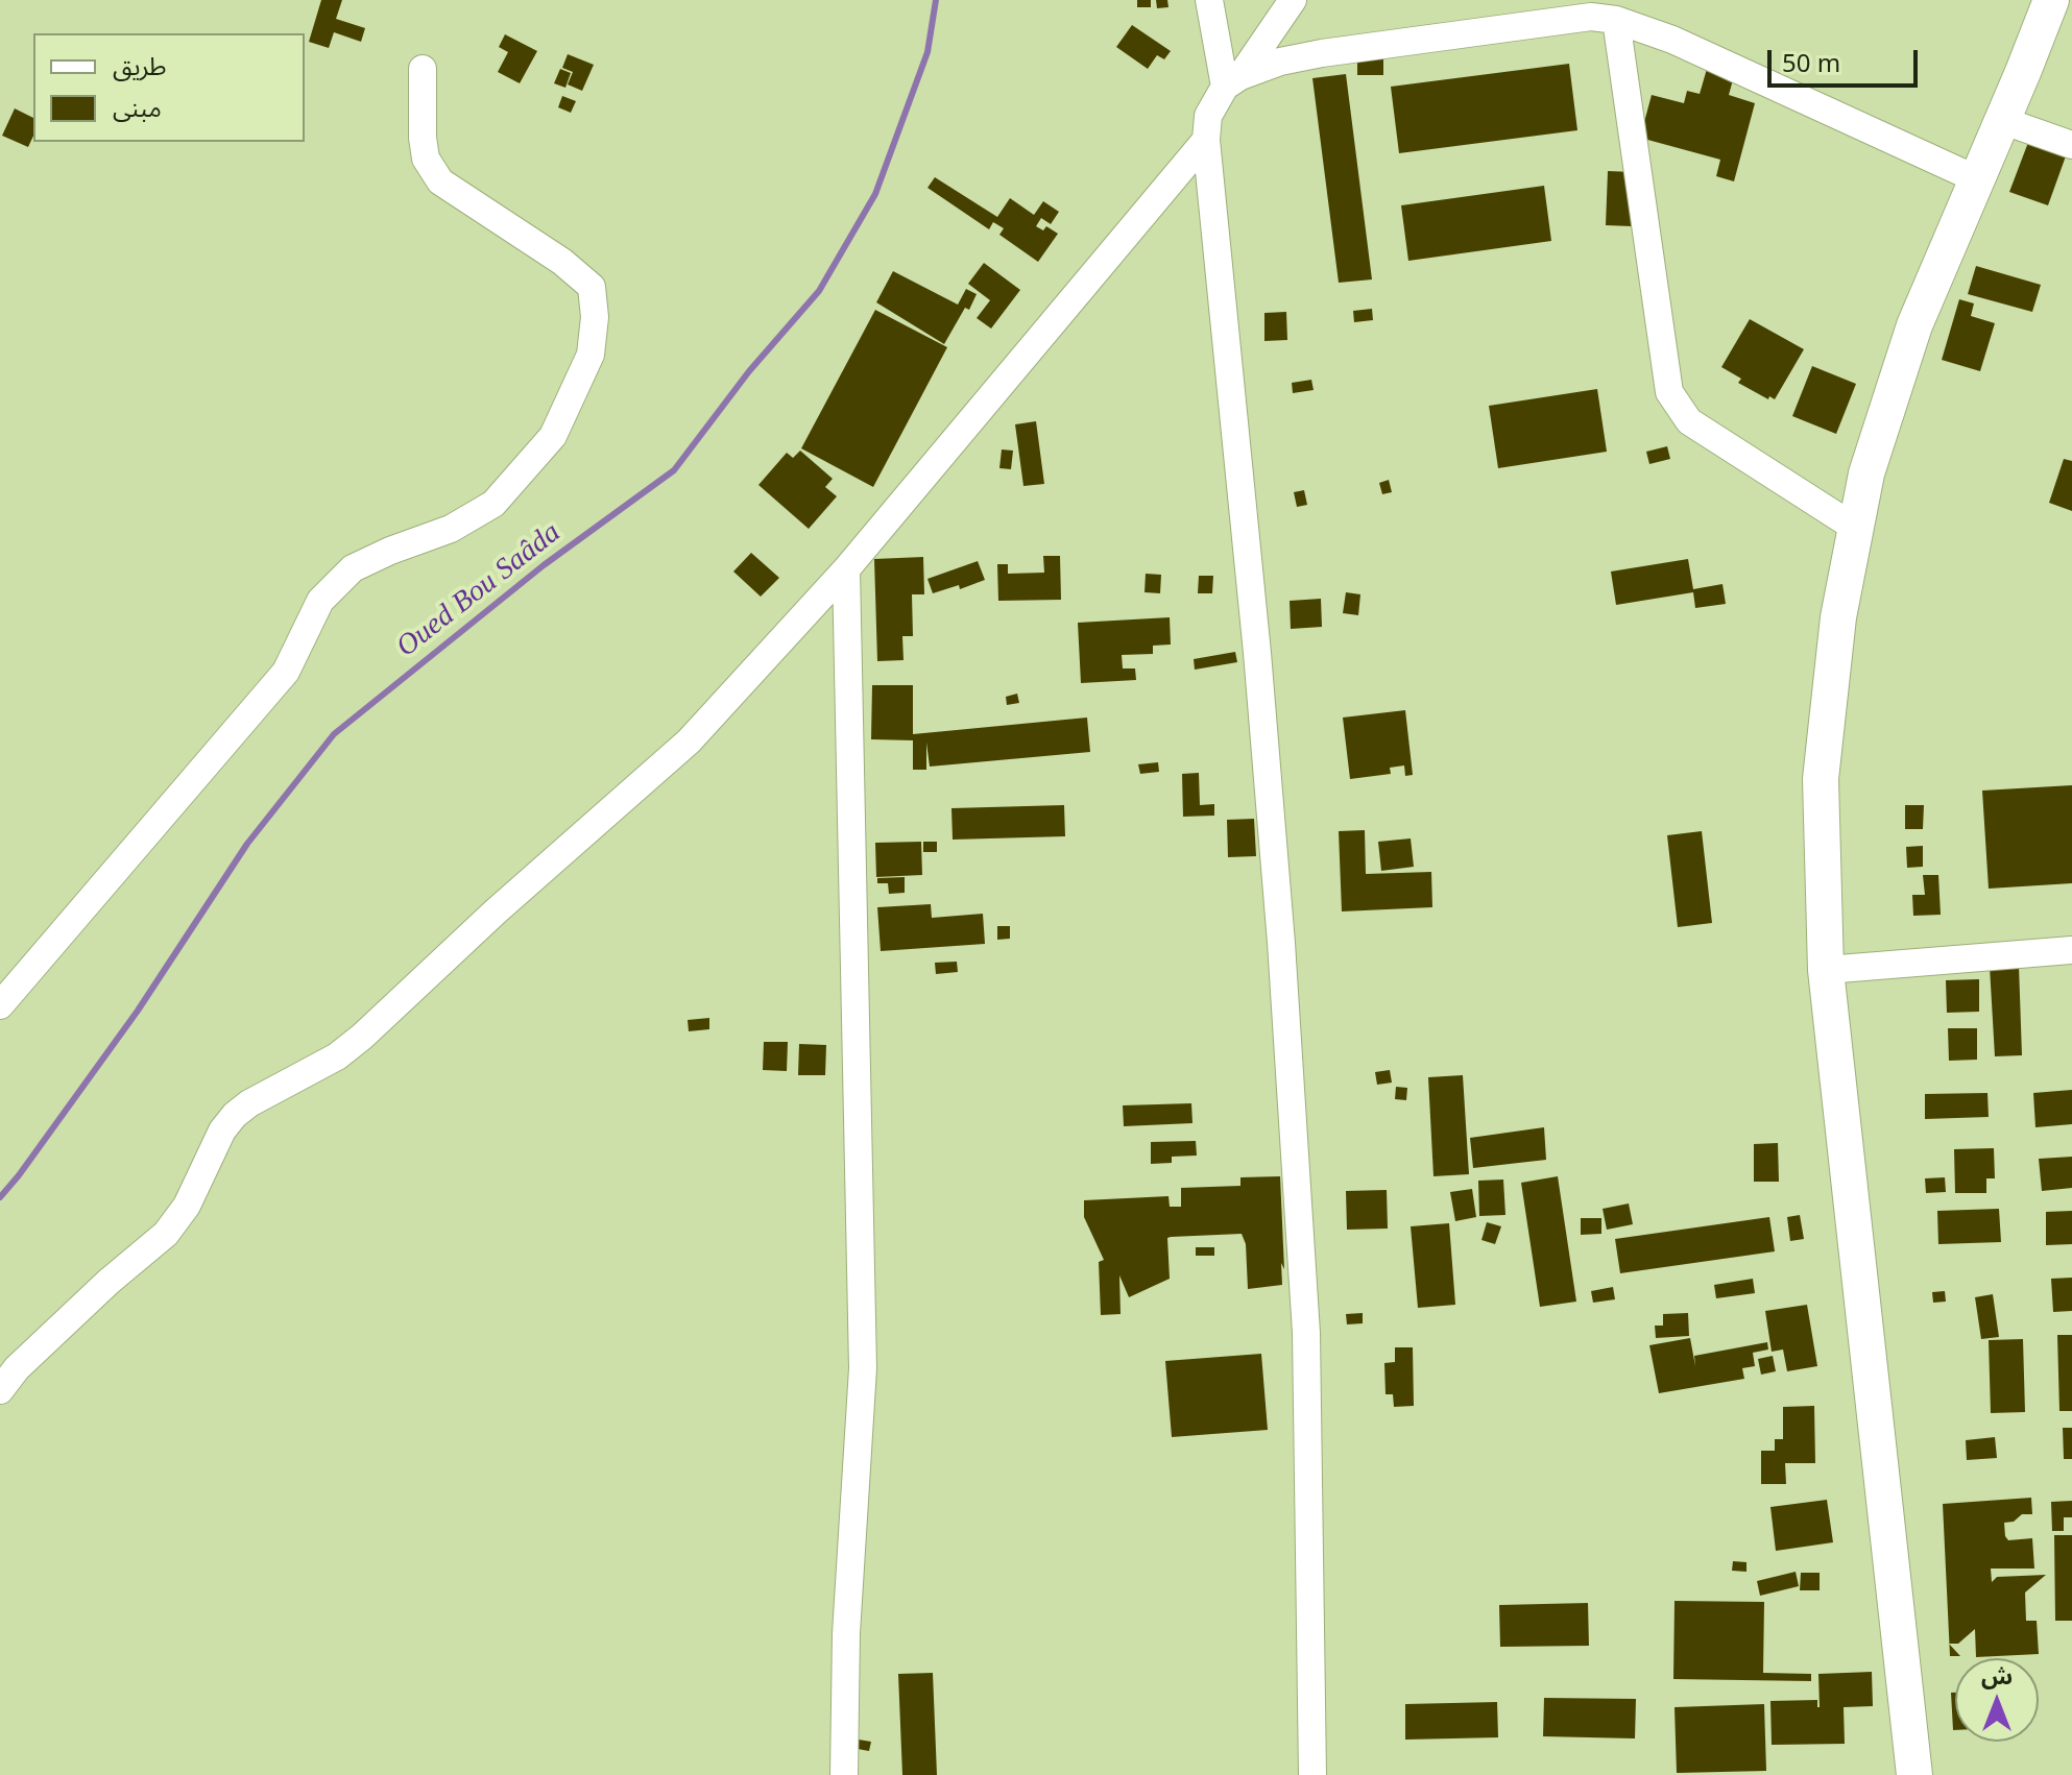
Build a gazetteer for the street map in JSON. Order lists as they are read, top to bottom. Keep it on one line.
{"water":["Oued Bou Saâda"],"legend":["طريق","مبنى"],"scale_bar":"50 m","north":"top"}
